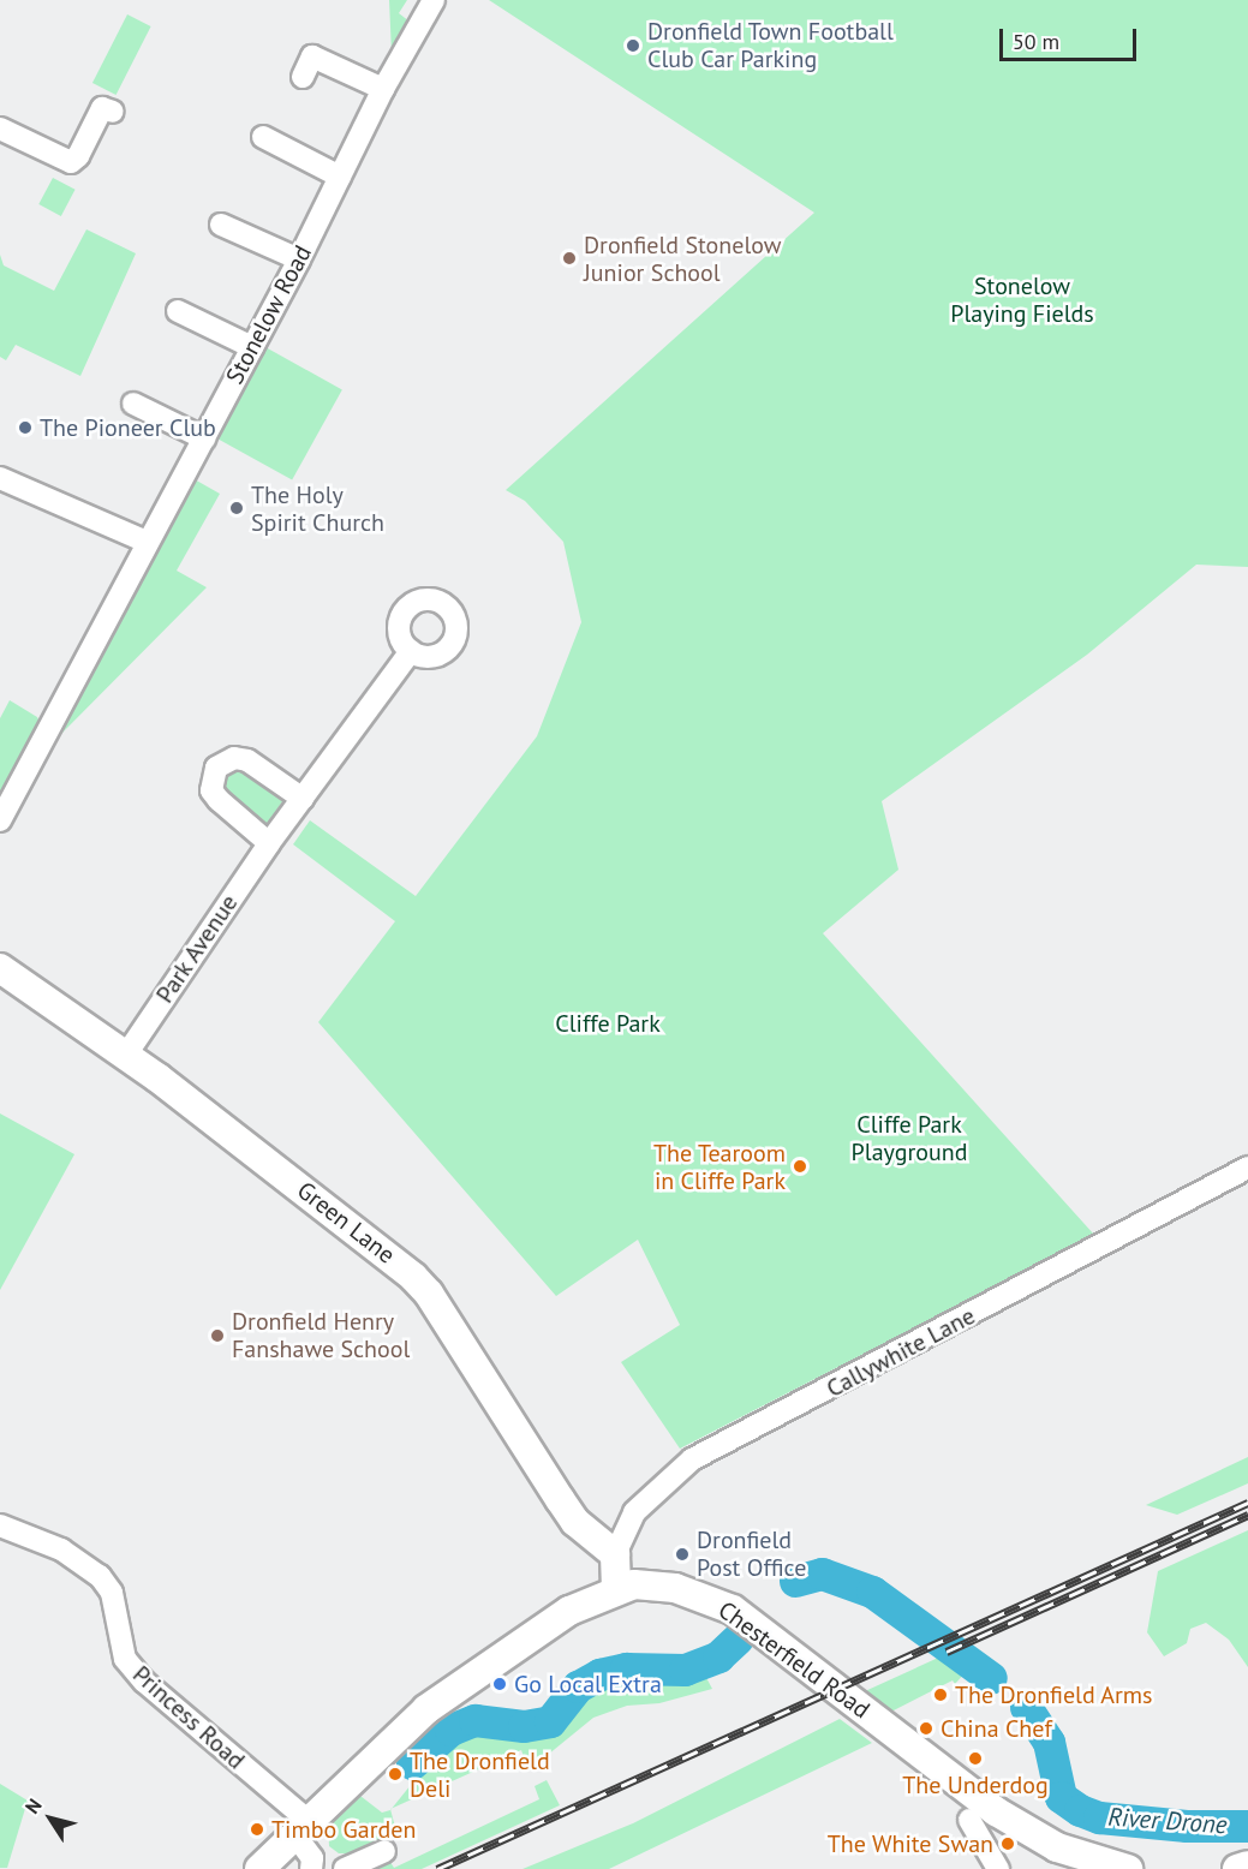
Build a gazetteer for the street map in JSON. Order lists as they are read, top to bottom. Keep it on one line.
{"streets":{"main road":["Green Lane","Callywhite Lane","Chesterfield Road"],"street":["Stonelow Road","Park Avenue","Princess Road"]},"crossings":[["Park Avenue","Green Lane"],["Green Lane","Callywhite Lane"],["Callywhite Lane","Chesterfield Road"],["Chesterfield Road","Princess Road"]],"water":["River Drone"],"parks":["Stonelow Playing Fields","Cliffe Park","Cliffe Park Playground"],"places":["Dronfield Town Football Club Car Parking","Dronfield Stonelow Junior School","The Pioneer Club","The Holy Spirit Church","The Tearoom in Cliffe Park","Dronfield Henry Fanshawe School","Dronfield Post Office","Go Local Extra","The Dronfield Arms","China Chef","The Underdog","The Dronfield Deli","Timbo Garden","The White Swan"],"scale_bar":"50 m","north":"top left"}
